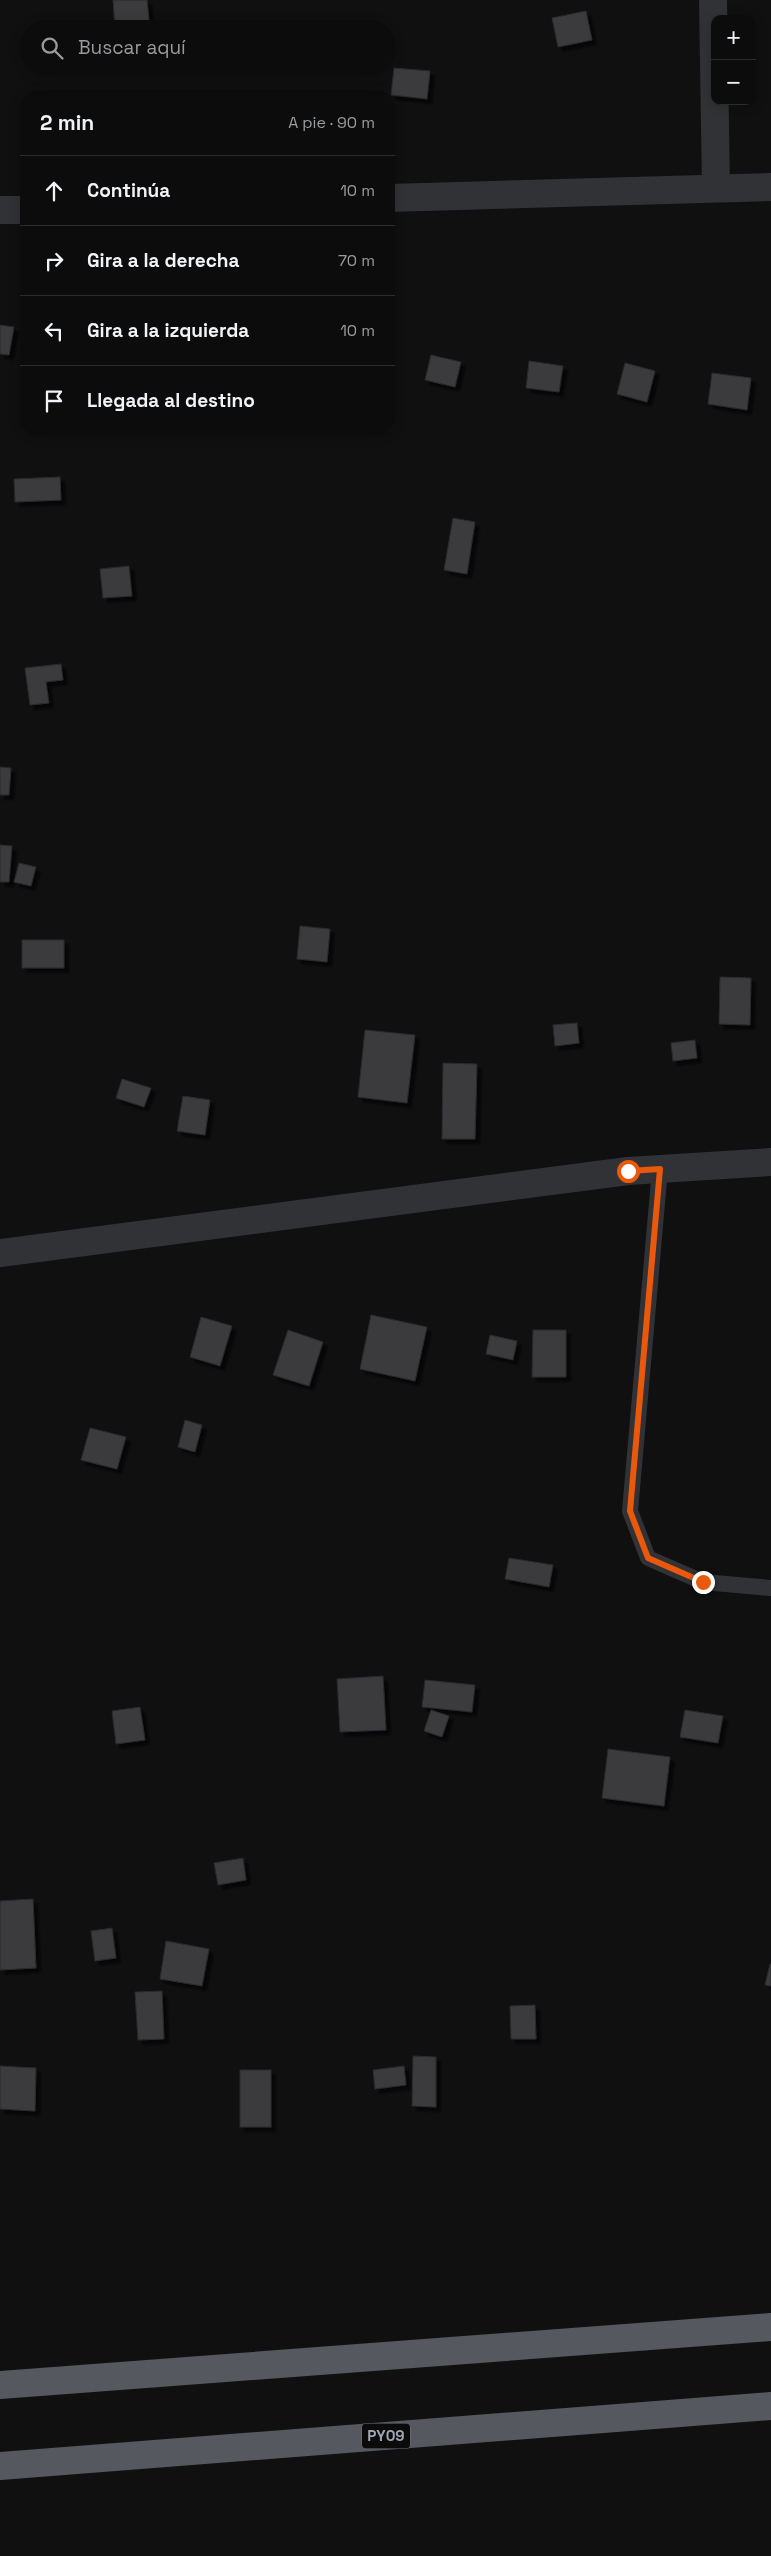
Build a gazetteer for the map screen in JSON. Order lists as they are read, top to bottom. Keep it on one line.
{"streets":{"highway":["PY09"]},"page":{"map_buttons":["+","−"],"search":"Buscar aquí","heading":["2 min","A pie · 90 m"],"list":[["Continúa","10 m"],["Gira a la derecha","70 m"],["Gira a la izquierda","10 m"],"Llegada al destino"]}}
